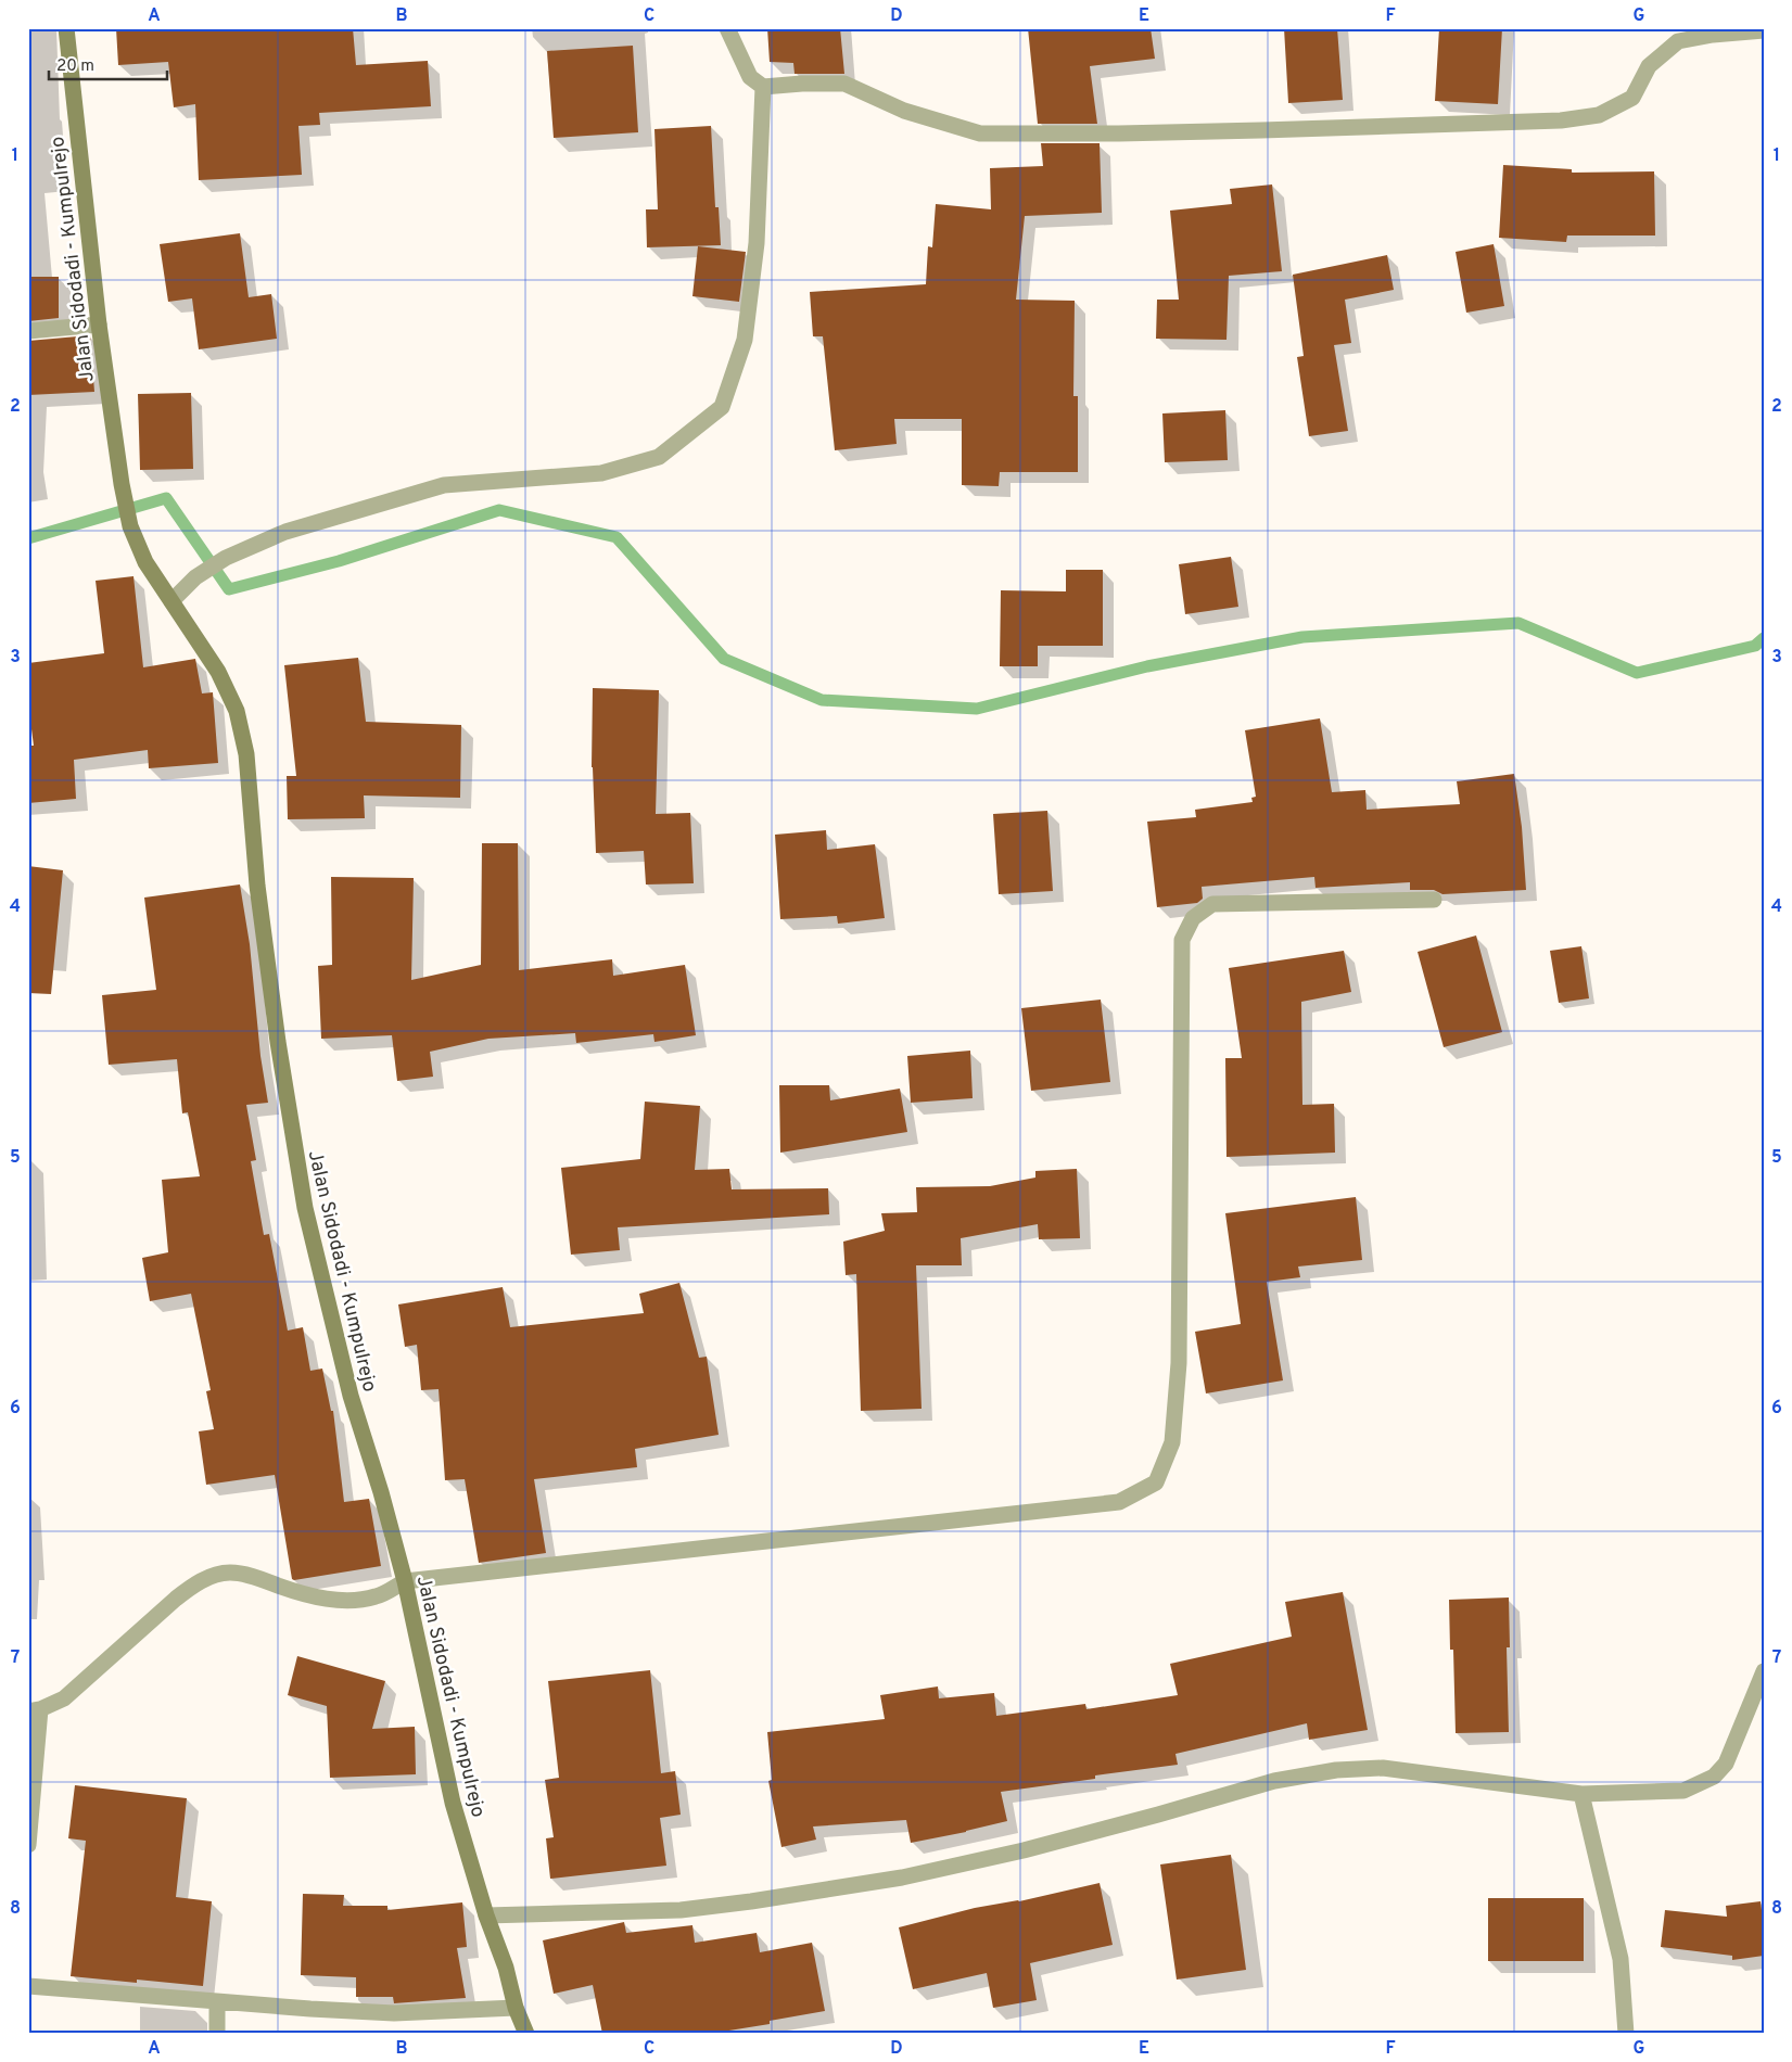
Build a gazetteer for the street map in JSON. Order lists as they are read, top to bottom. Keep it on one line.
{"streets":{"street":["Jalan Sidodadi - Kumpulrejo"]},"scale_bar":"20 m","grid":{"columns":["A","B","C","D","E","F","G"],"rows":["1","2","3","4","5","6","7","8"]}}
